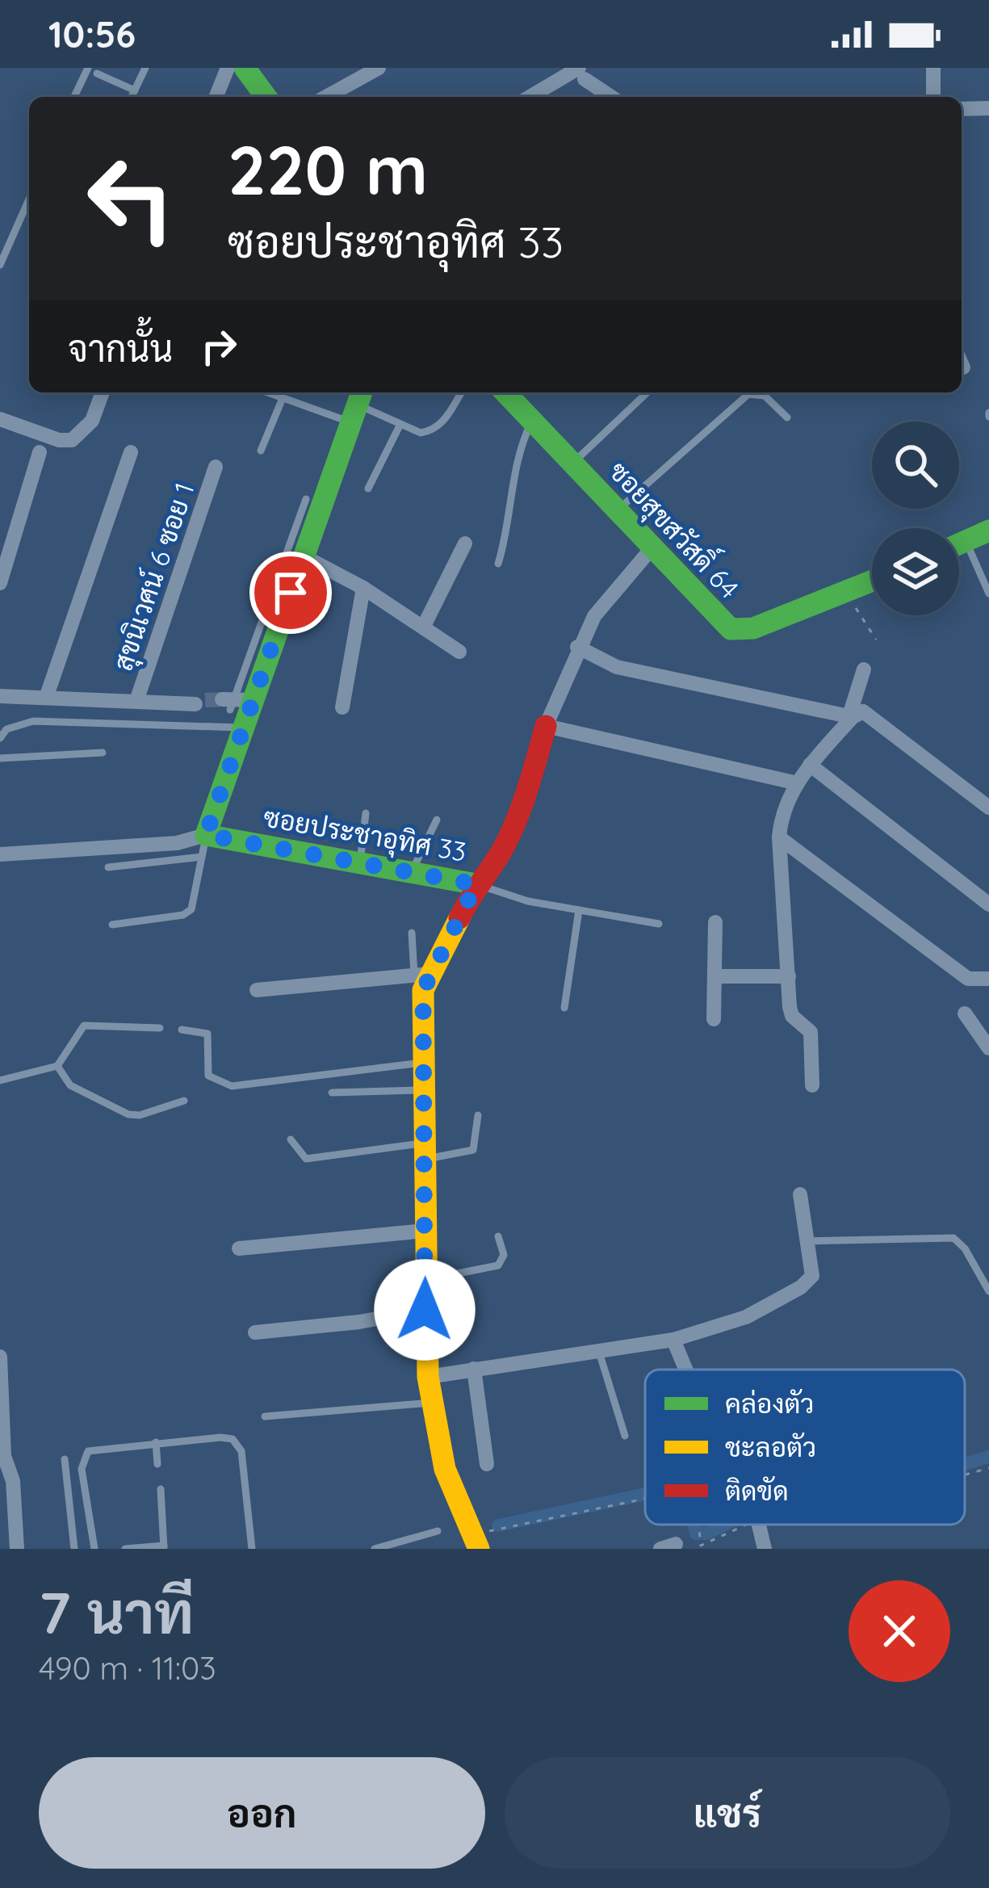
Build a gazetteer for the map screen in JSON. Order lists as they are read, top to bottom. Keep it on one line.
{"streets":{"street":["ซอยสุขสวัสดิ์ 64","สุขนิเวศน์ 6 ซอย 1","ซอยประชาอุทิศ 33"]},"legend":["คล่องตัว","ชะลอตัว","ติดขัด"],"page":{"status":"10:56","turn":["220 m","ซอยประชาอุทิศ 33"],"then":"จากนั้น","heading":["7 นาที","490 m · 11:03"],"buttons":["ออก","แชร์"]}}
